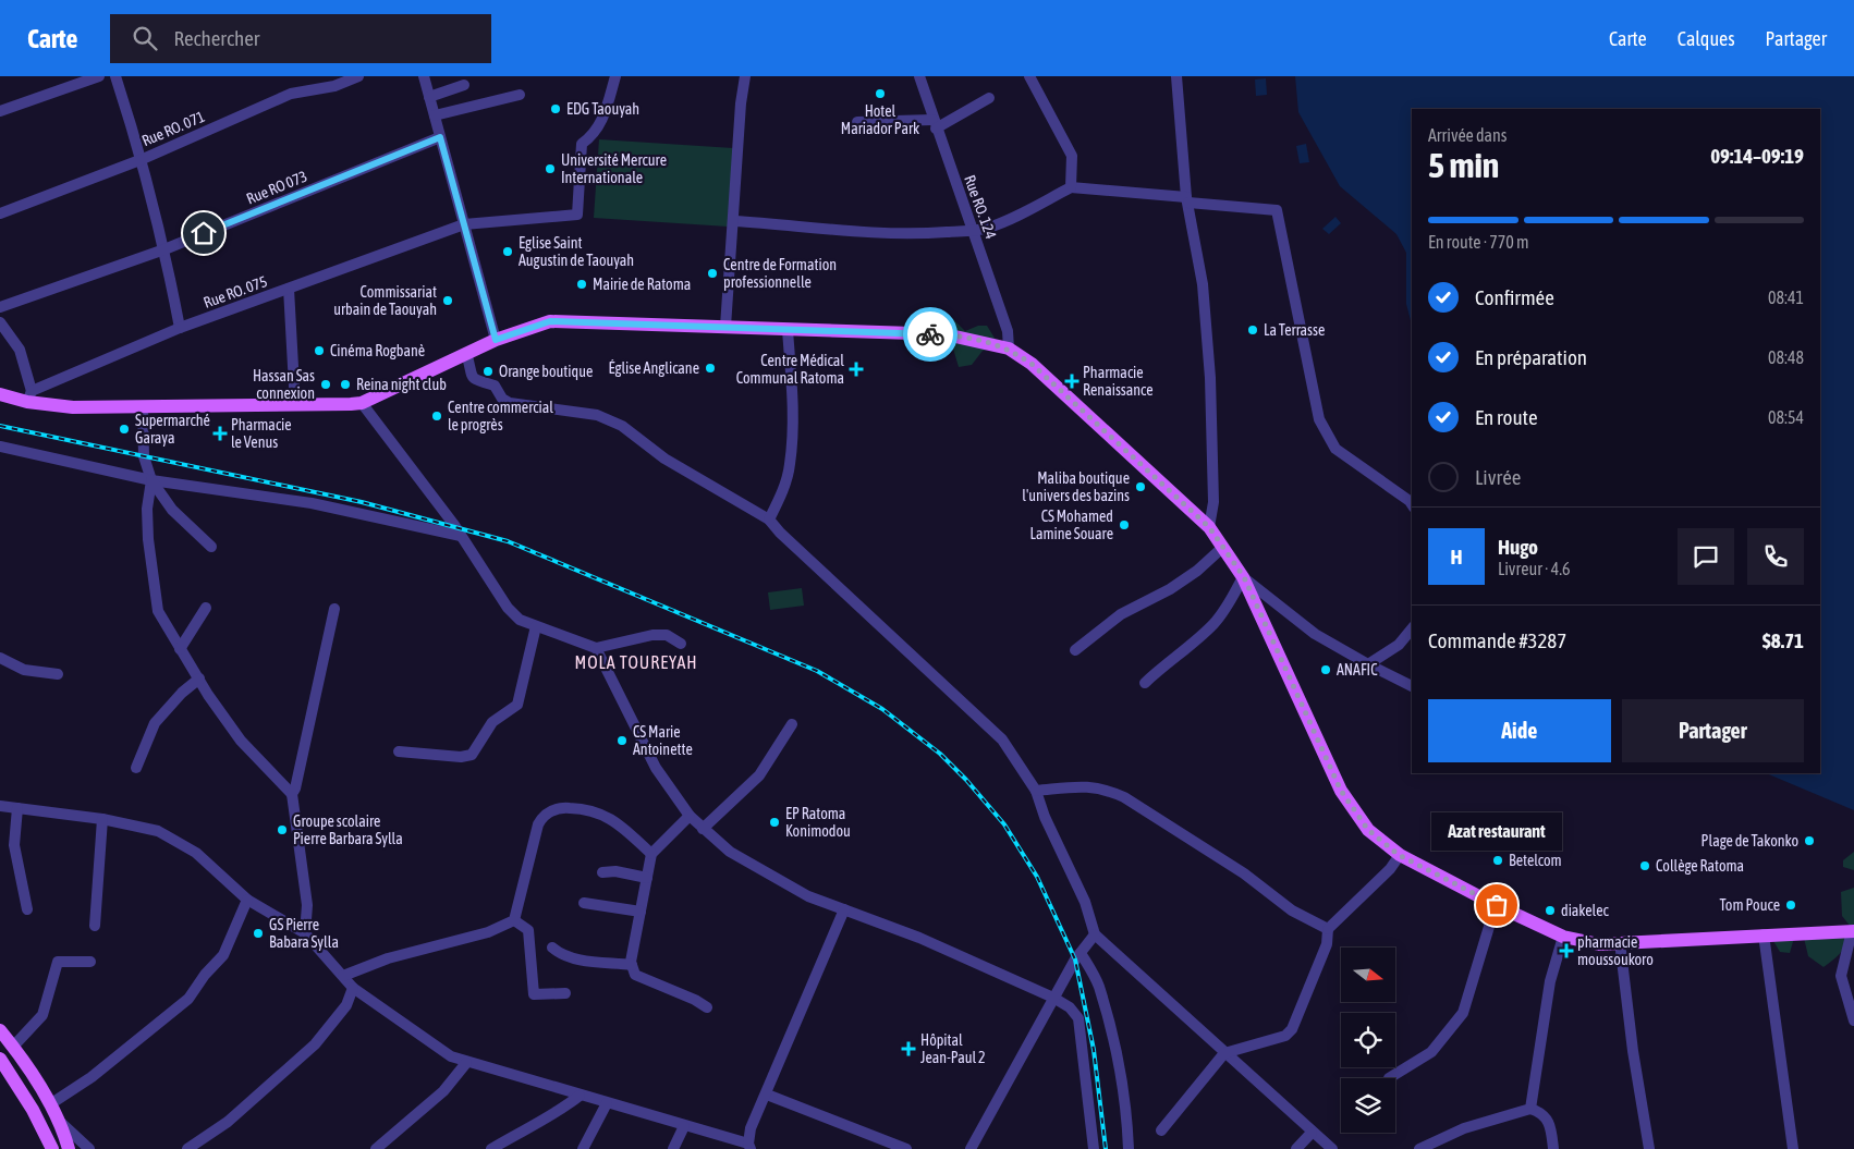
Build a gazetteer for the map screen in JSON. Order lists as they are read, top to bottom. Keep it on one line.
{"streets":{"street":["Rue RO. 071","Rue RO 073","Rue RO. 124","Rue RO. 075"]},"districts":["MOLA TOUREYAH"],"places":{"other":["Hotel Mariador Park","EDG Taouyah","Université Mercure Internationale","Eglise Saint Augustin de Taouyah","Centre de Formation professionnelle","Mairie de Ratoma","Commissariat urbain de Taouyah","La Terrasse","Cinéma Rogbanè","Église Anglicane","Orange boutique","Hassan Sas connexion","Reina night club","Centre commercial le progrès","Supermarché Garaya","Maliba boutique l'univers des bazins","CS Mohamed Lamine Souare","ANAFIC","CS Marie Antoinette","EP Ratoma Konimodou","Groupe scolaire Pierre Barbara Sylla","Plage de Takonko","Betelcom","Collège Ratoma","Azat restaurant","Tom Pouce","diakelec","GS Pierre Babara Sylla"],"health":["Centre Médical Communal Ratoma","Pharmacie Renaissance","Pharmacie le Venus","pharmacie moussoukoro","Hôpital Jean-Paul 2"]},"north":"right","page":{"header":"Carte","search":"Rechercher","nav":["Carte","Calques","Partager"],"heading":["5 min","Arrivée dans","09:14–09:19"],"panel":["Hugo","Livreur · 4.6","Commande #3287","$8.71"],"bar":"En route · 770 m","list":[["Confirmée","08:41"],["En préparation","08:48"],["En route","08:54"],"Livrée"],"round":"H","buttons":["Aide","Partager"],"bubble":"Azat restaurant"}}
